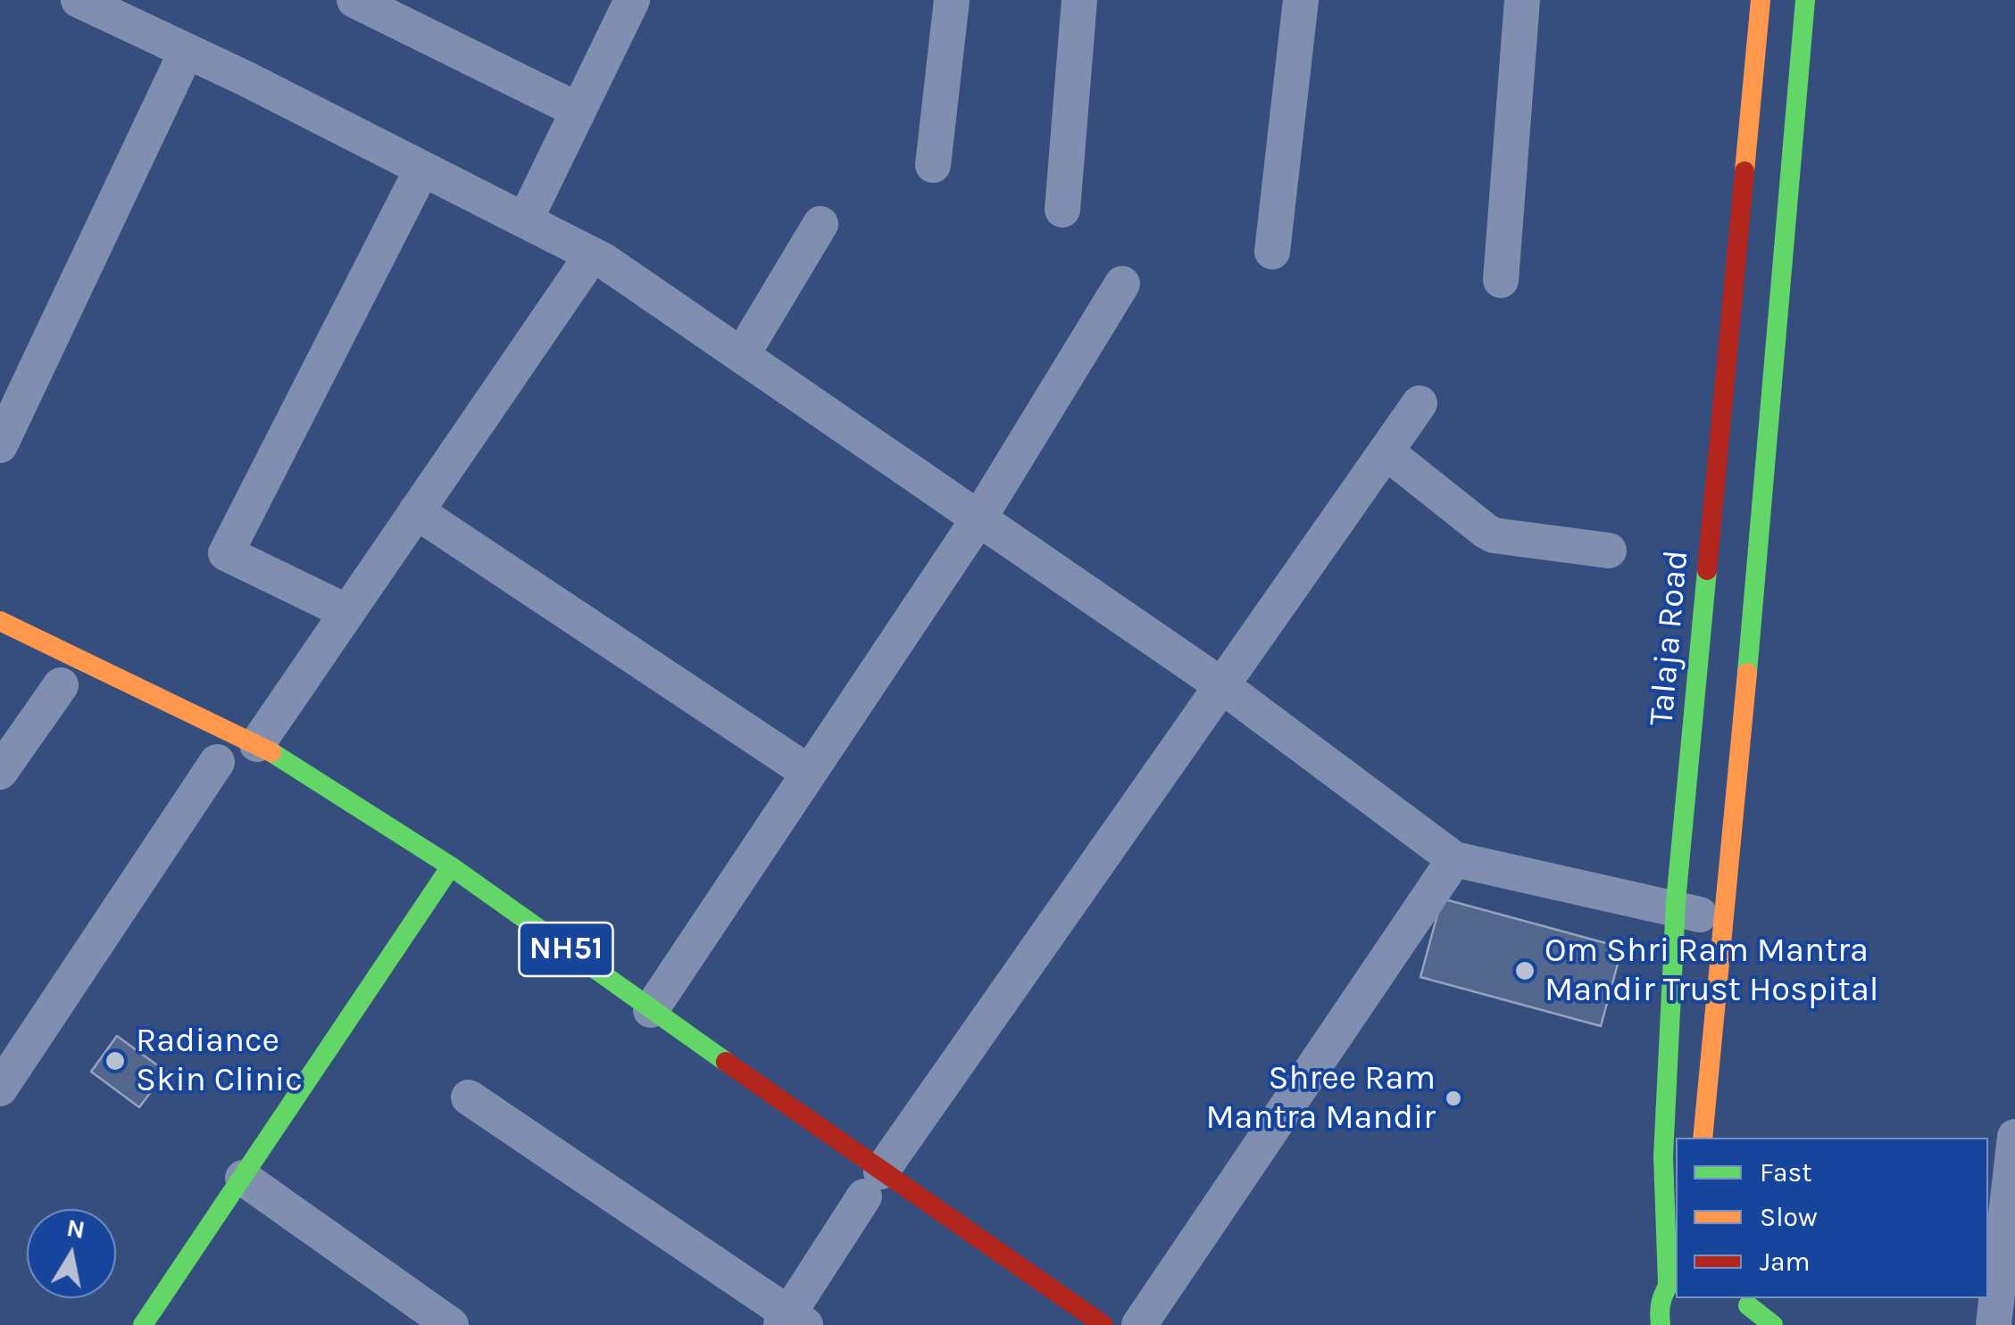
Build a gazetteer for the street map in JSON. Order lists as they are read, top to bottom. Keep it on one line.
{"streets":{"main road":["Talaja Road","NH51"]},"places":["Om Shri Ram Mantra Mandir Trust Hospital","Radiance Skin Clinic","Shree Ram Mantra Mandir"],"legend":["Fast","Slow","Jam"],"north":"top"}
